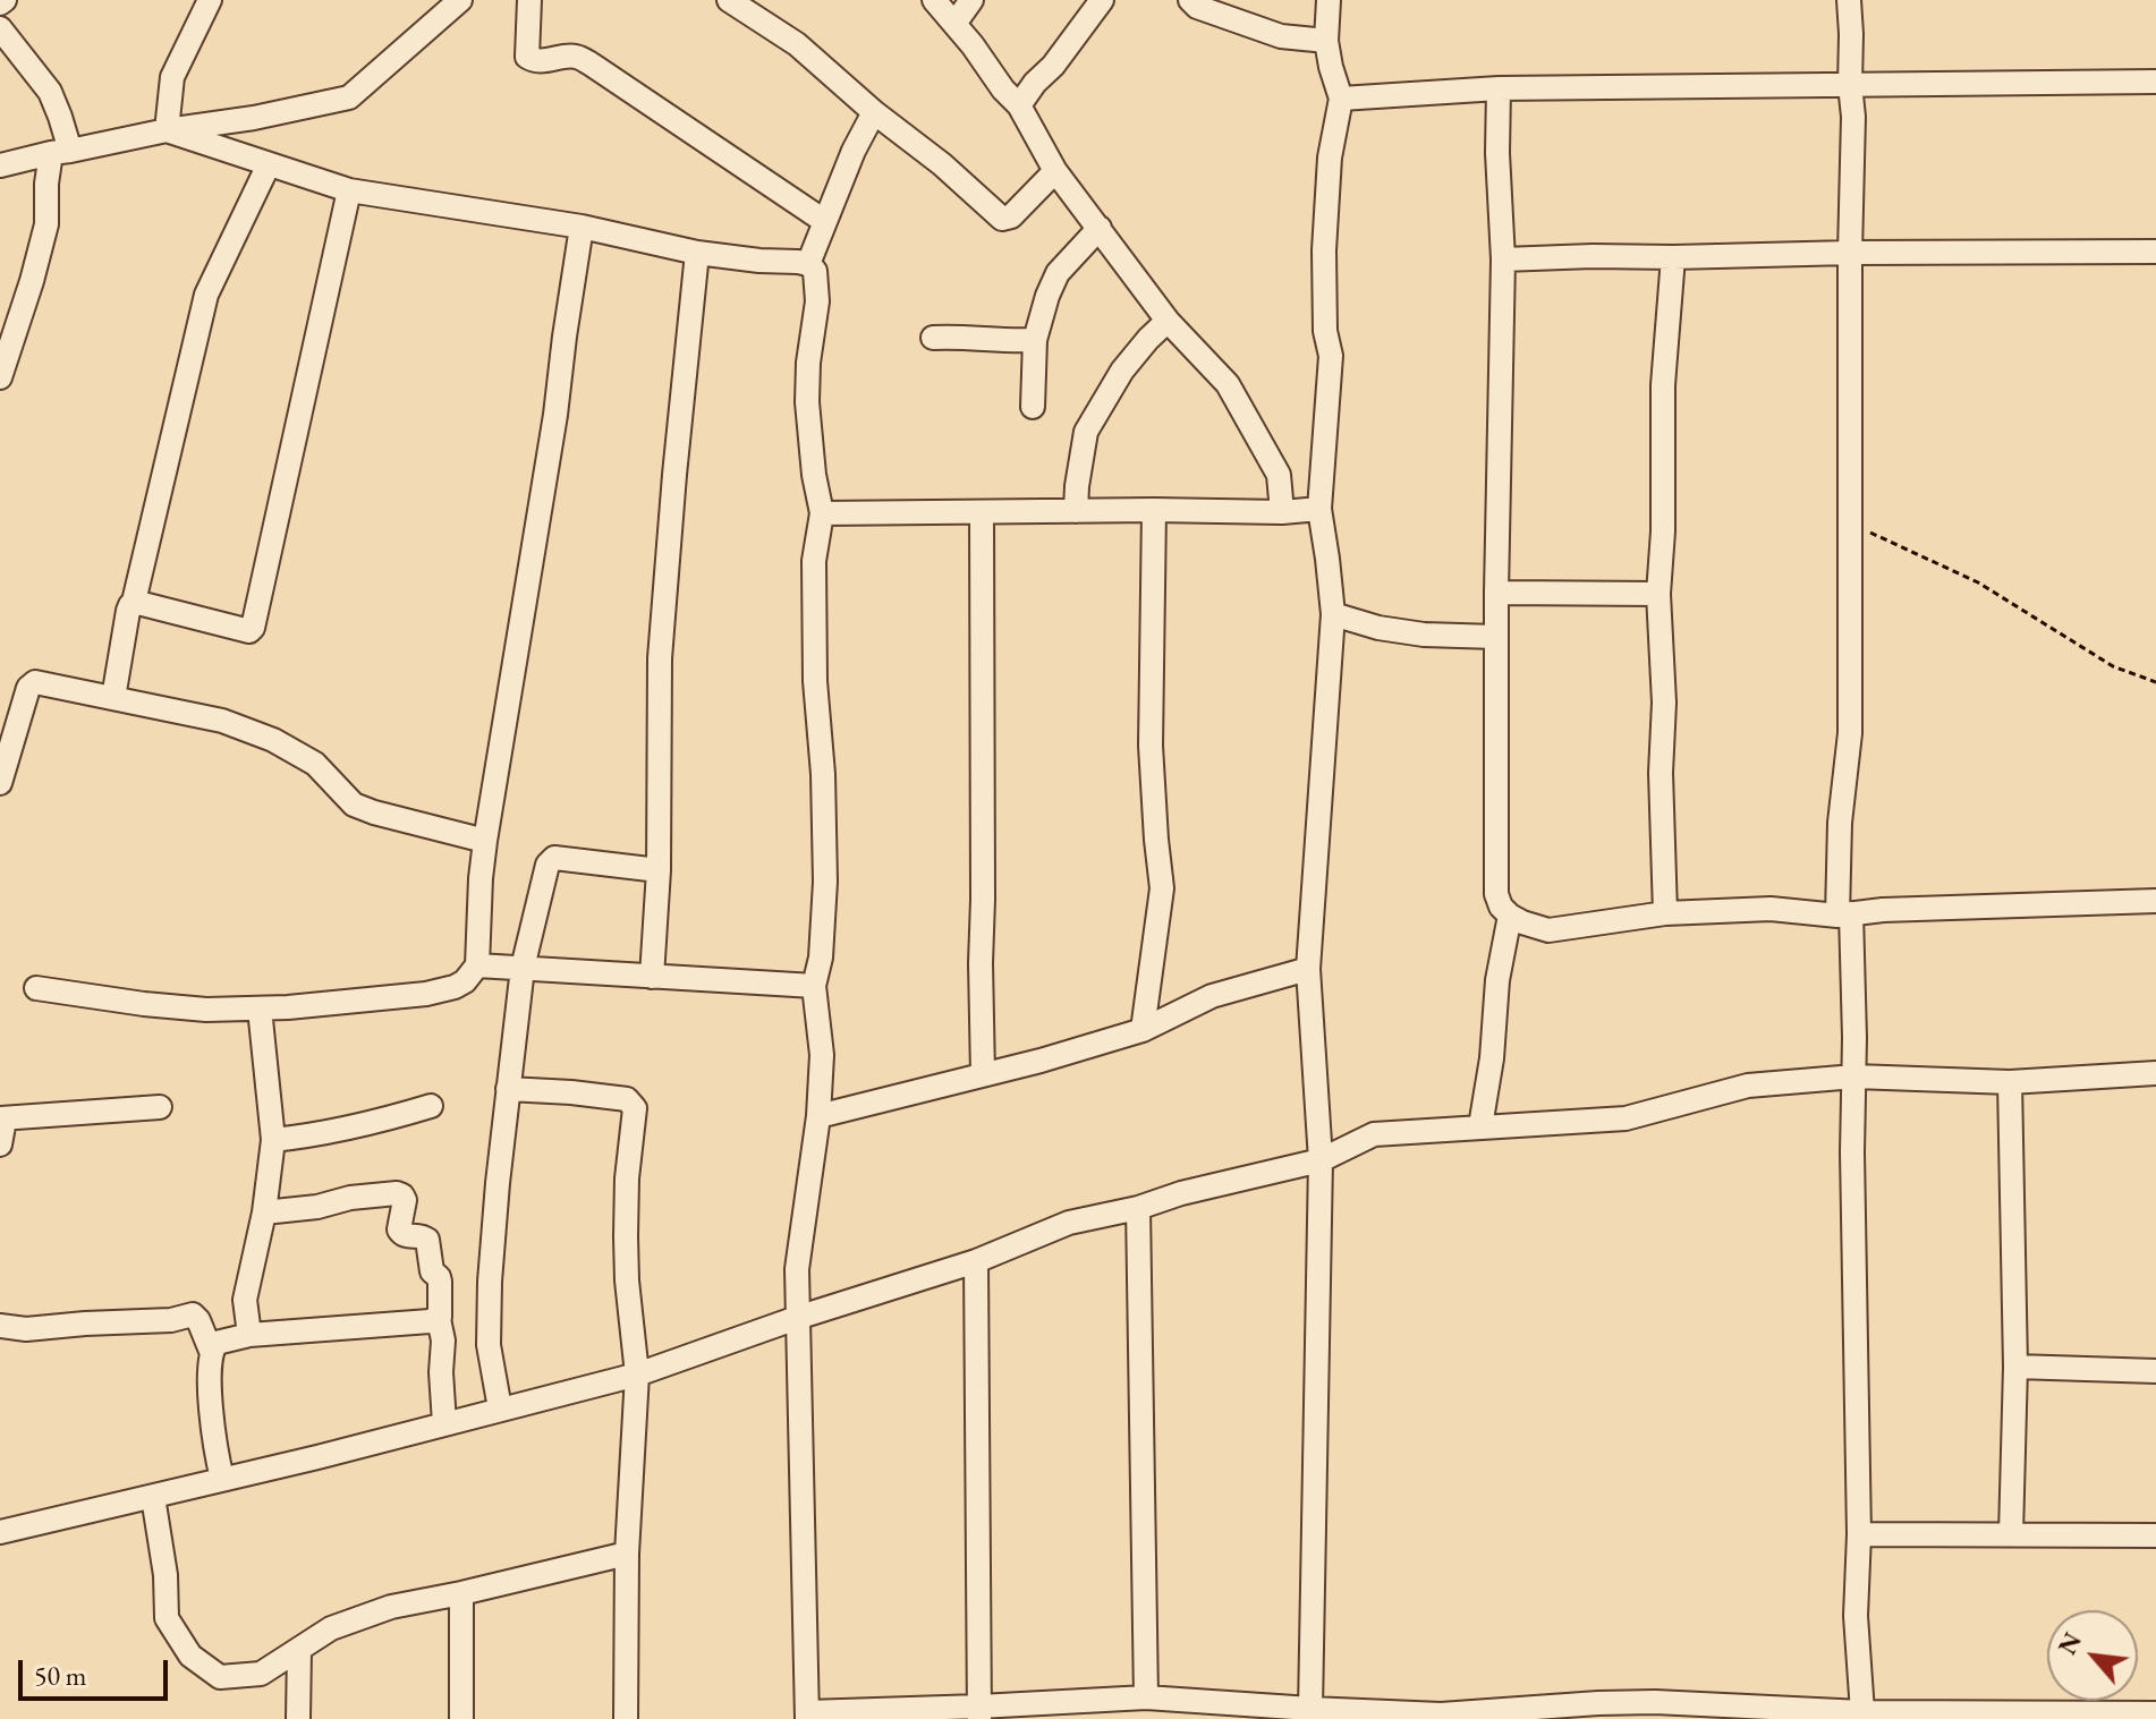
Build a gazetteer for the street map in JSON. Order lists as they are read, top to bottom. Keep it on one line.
{"scale_bar":"50 m","north":"top left"}
